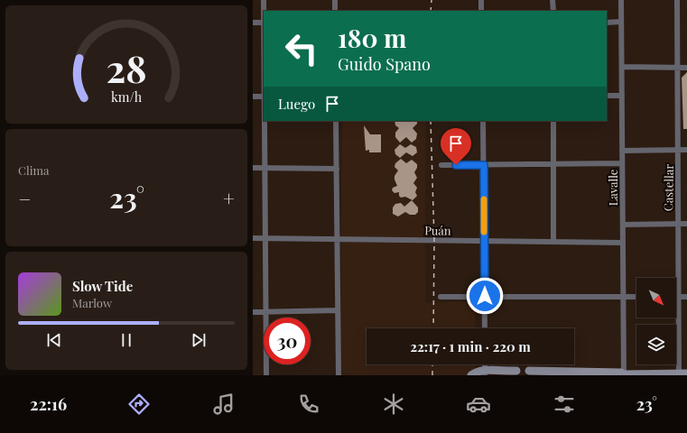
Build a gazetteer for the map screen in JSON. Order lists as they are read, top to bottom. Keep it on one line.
{"streets":{"street":["Lavalle","Castellar","Puán"]},"crossings":[["Lavalle","Puán"]],"north":"bottom right","page":{"turn":["180 m","Guido Spano"],"then":"Luego","tile":"Clima","heat":["−","23°","+"],"song":["Slow Tide","Marlow"],"limit":"30","trip":"22:17 · 1 min · 220 m","tabs":["22:16","23°"],"gauge":["28","km/h"]}}
